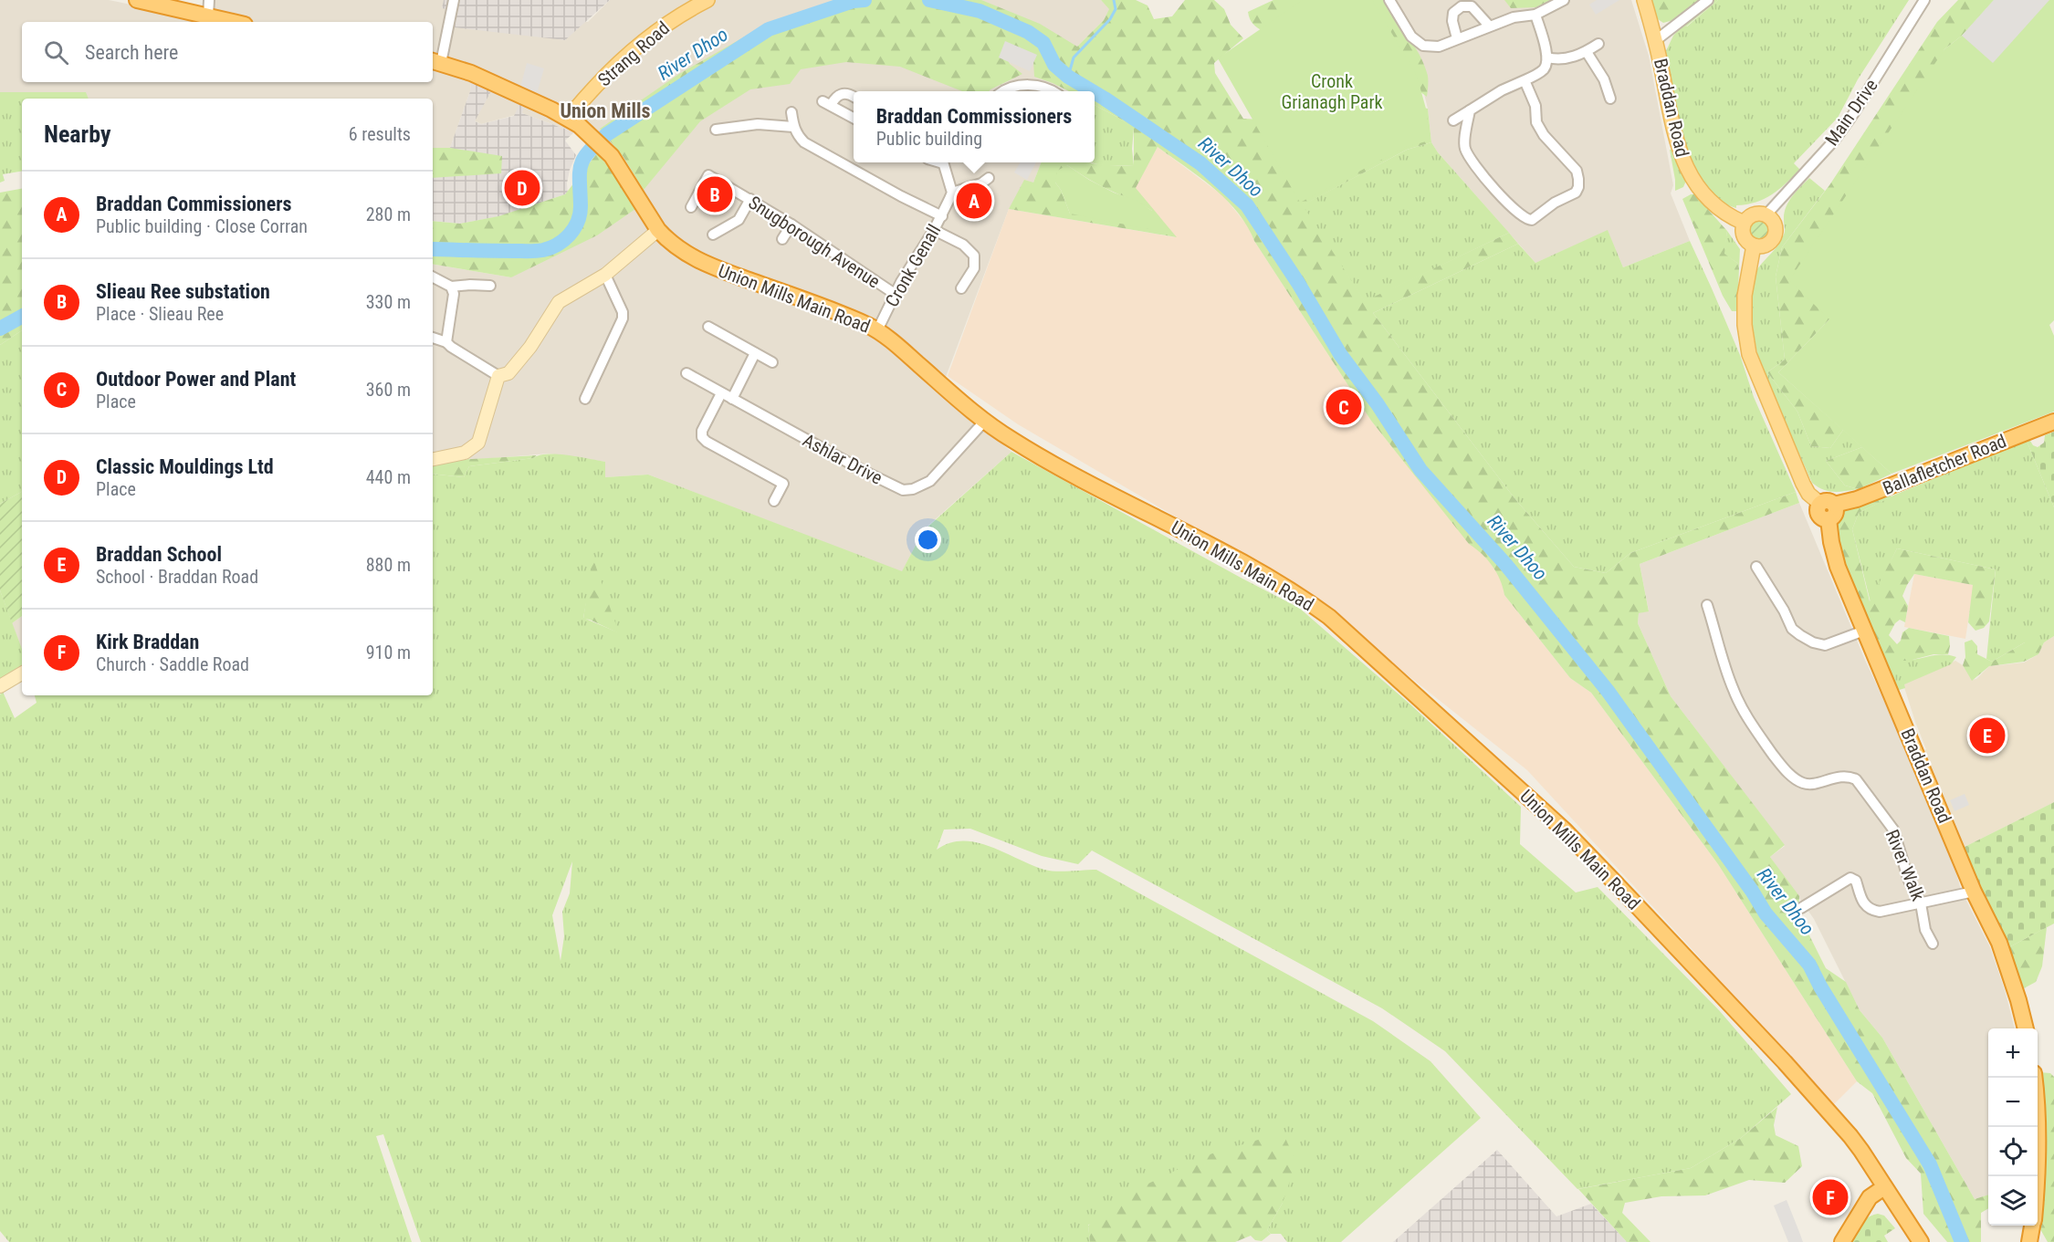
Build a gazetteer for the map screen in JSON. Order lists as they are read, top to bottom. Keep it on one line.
{"streets":{"highway":["Braddan Road","Union Mills Main Road","Ballafletcher Road"],"main road":["Strang Road"],"street":["Main Drive","Snugborough Avenue","Cronk Genall","Ashlar Drive","River Walk"]},"crossings":[["Strang Road","Union Mills Main Road"],["Braddan Road","Main Drive"],["Braddan Road","Ballafletcher Road"],["Snugborough Avenue","Cronk Genall"],["Cronk Genall","Union Mills Main Road"],["Union Mills Main Road","Ashlar Drive"]],"districts":["Union Mills"],"water":["River Dhoo"],"parks":["Cronk Grianagh Park"],"page":{"search":"Search here","popup":["Braddan Commissioners","Public building"],"heading":["Nearby","6 results"],"pins":["D","B","A","C","E","F"],"list":[{"mark":"A","name":"Braddan Commissioners","note":"Public building · Close Corran","value":"280 m"},{"mark":"B","name":"Slieau Ree substation","note":"Place · Slieau Ree","value":"330 m"},{"mark":"C","name":"Outdoor Power and Plant","note":"Place","value":"360 m"},{"mark":"D","name":"Classic Mouldings Ltd","note":"Place","value":"440 m"},{"mark":"E","name":"Braddan School","note":"School · Braddan Road","value":"880 m"},{"mark":"F","name":"Kirk Braddan","note":"Church · Saddle Road","value":"910 m"}],"map_buttons":["+","−"]}}
